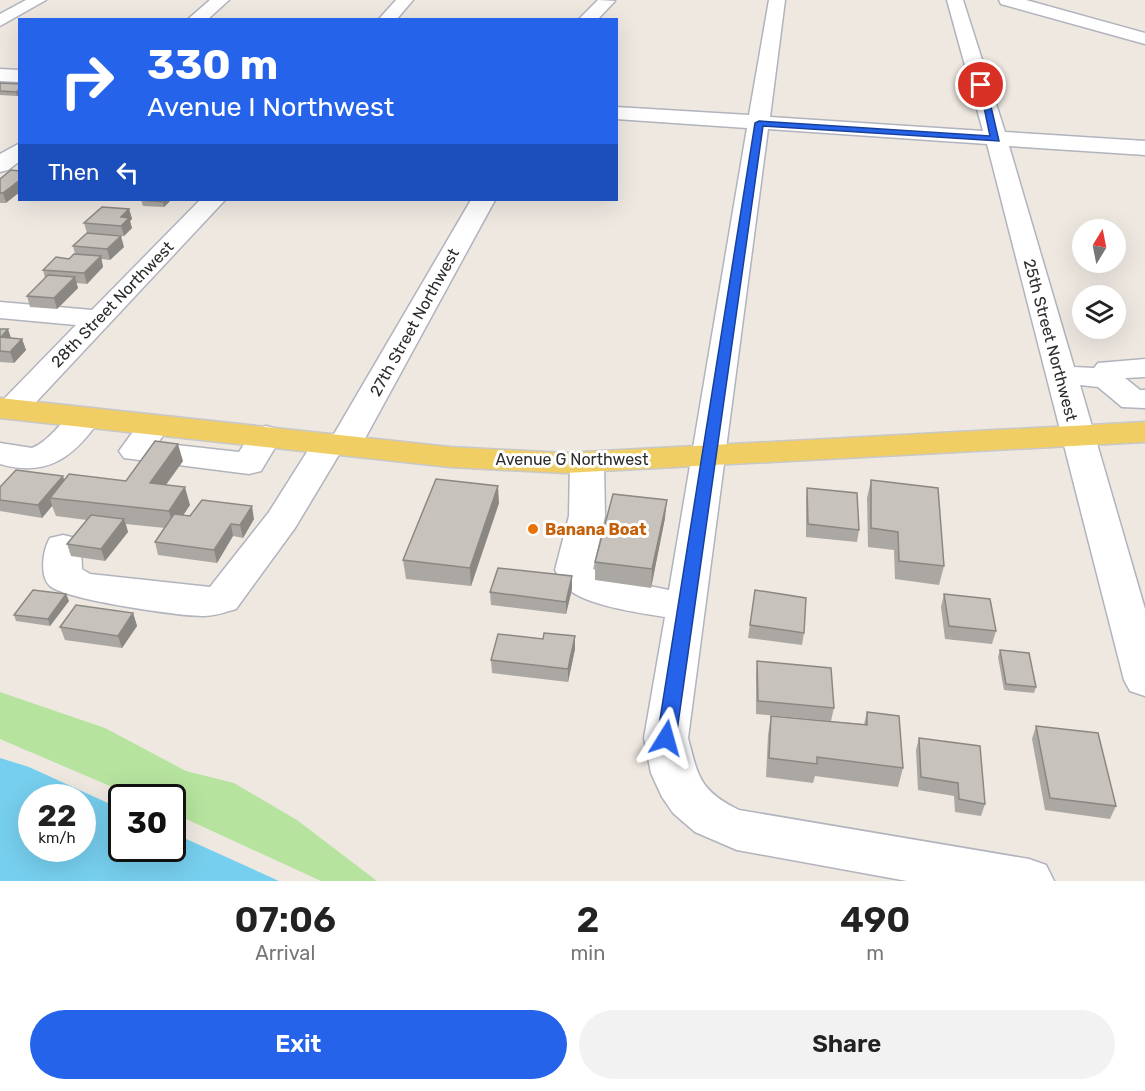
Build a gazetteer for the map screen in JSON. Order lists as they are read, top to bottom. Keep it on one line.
{"streets":{"main road":["Avenue G Northwest"],"street":["28th Street Northwest","27th Street Northwest","25th Street Northwest"]},"crossings":[["27th Street Northwest","Avenue G Northwest"],["25th Street Northwest","Avenue G Northwest"]],"places":["Banana Boat"],"north":"top","page":{"turn":["330 m","Avenue I Northwest"],"then":"Then","speed":"22 km/h","limit":"30","eta":["07:06","Arrival","2","min","490","m"],"buttons":["Exit","Share"]}}
